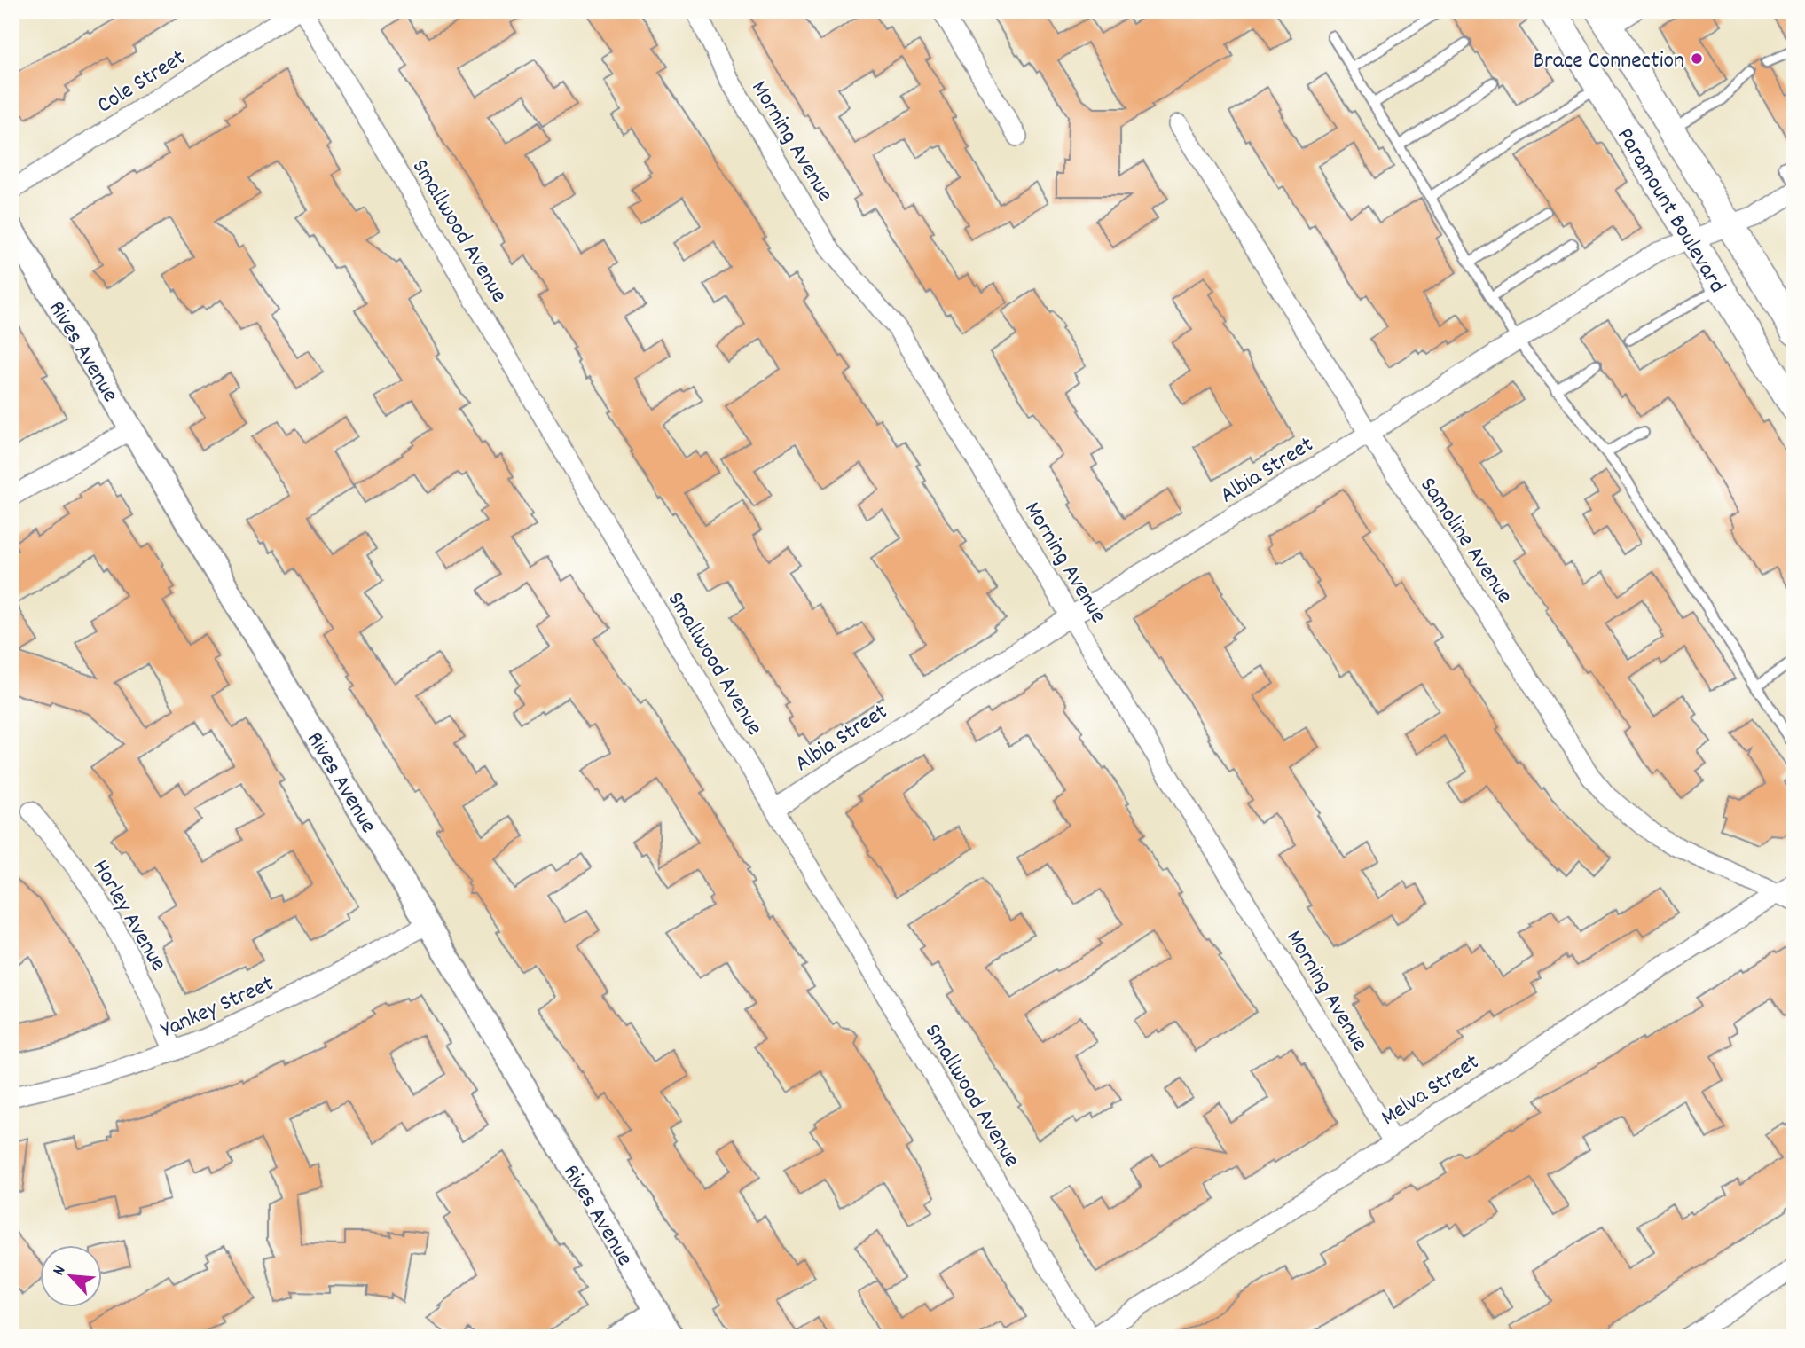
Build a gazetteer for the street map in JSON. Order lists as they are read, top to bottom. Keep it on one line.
{"streets":{"main road":["Paramount Boulevard"],"street":["Cole Street","Morning Avenue","Smallwood Avenue","Rives Avenue","Albia Street","Samoline Avenue","Horley Avenue","Yankey Street","Melva Street"]},"crossings":[["Morning Avenue","Albia Street"],["Morning Avenue","Melva Street"],["Paramount Boulevard","Albia Street"],["Smallwood Avenue","Albia Street"],["Smallwood Avenue","Melva Street"],["Rives Avenue","Yankey Street"],["Albia Street","Samoline Avenue"],["Samoline Avenue","Melva Street"],["Horley Avenue","Yankey Street"]],"places":["Brace Connection"],"north":"top left"}
